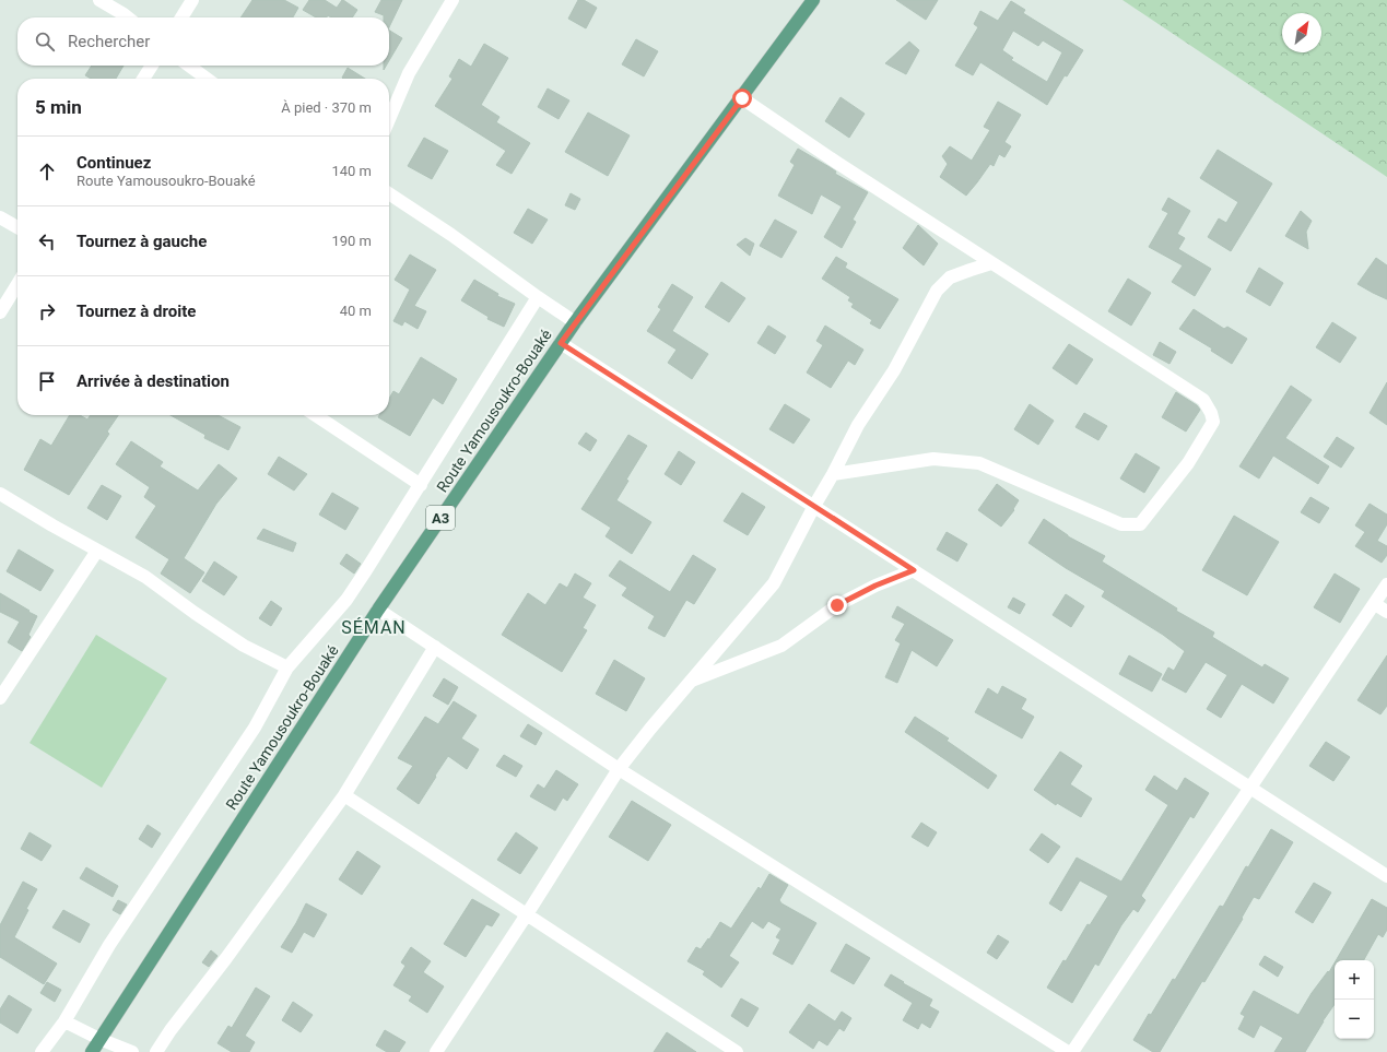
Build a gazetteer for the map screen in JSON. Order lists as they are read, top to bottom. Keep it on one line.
{"streets":{"main road":["Route Yamousoukro-Bouaké","A3"]},"districts":["SÉMAN"],"north":"top right","page":{"search":"Rechercher","heading":["5 min","À pied · 370 m"],"list":[["Continuez","Route Yamousoukro-Bouaké","140 m"],["Tournez à gauche","190 m"],["Tournez à droite","40 m"],"Arrivée à destination"],"map_buttons":["+","−"]}}
